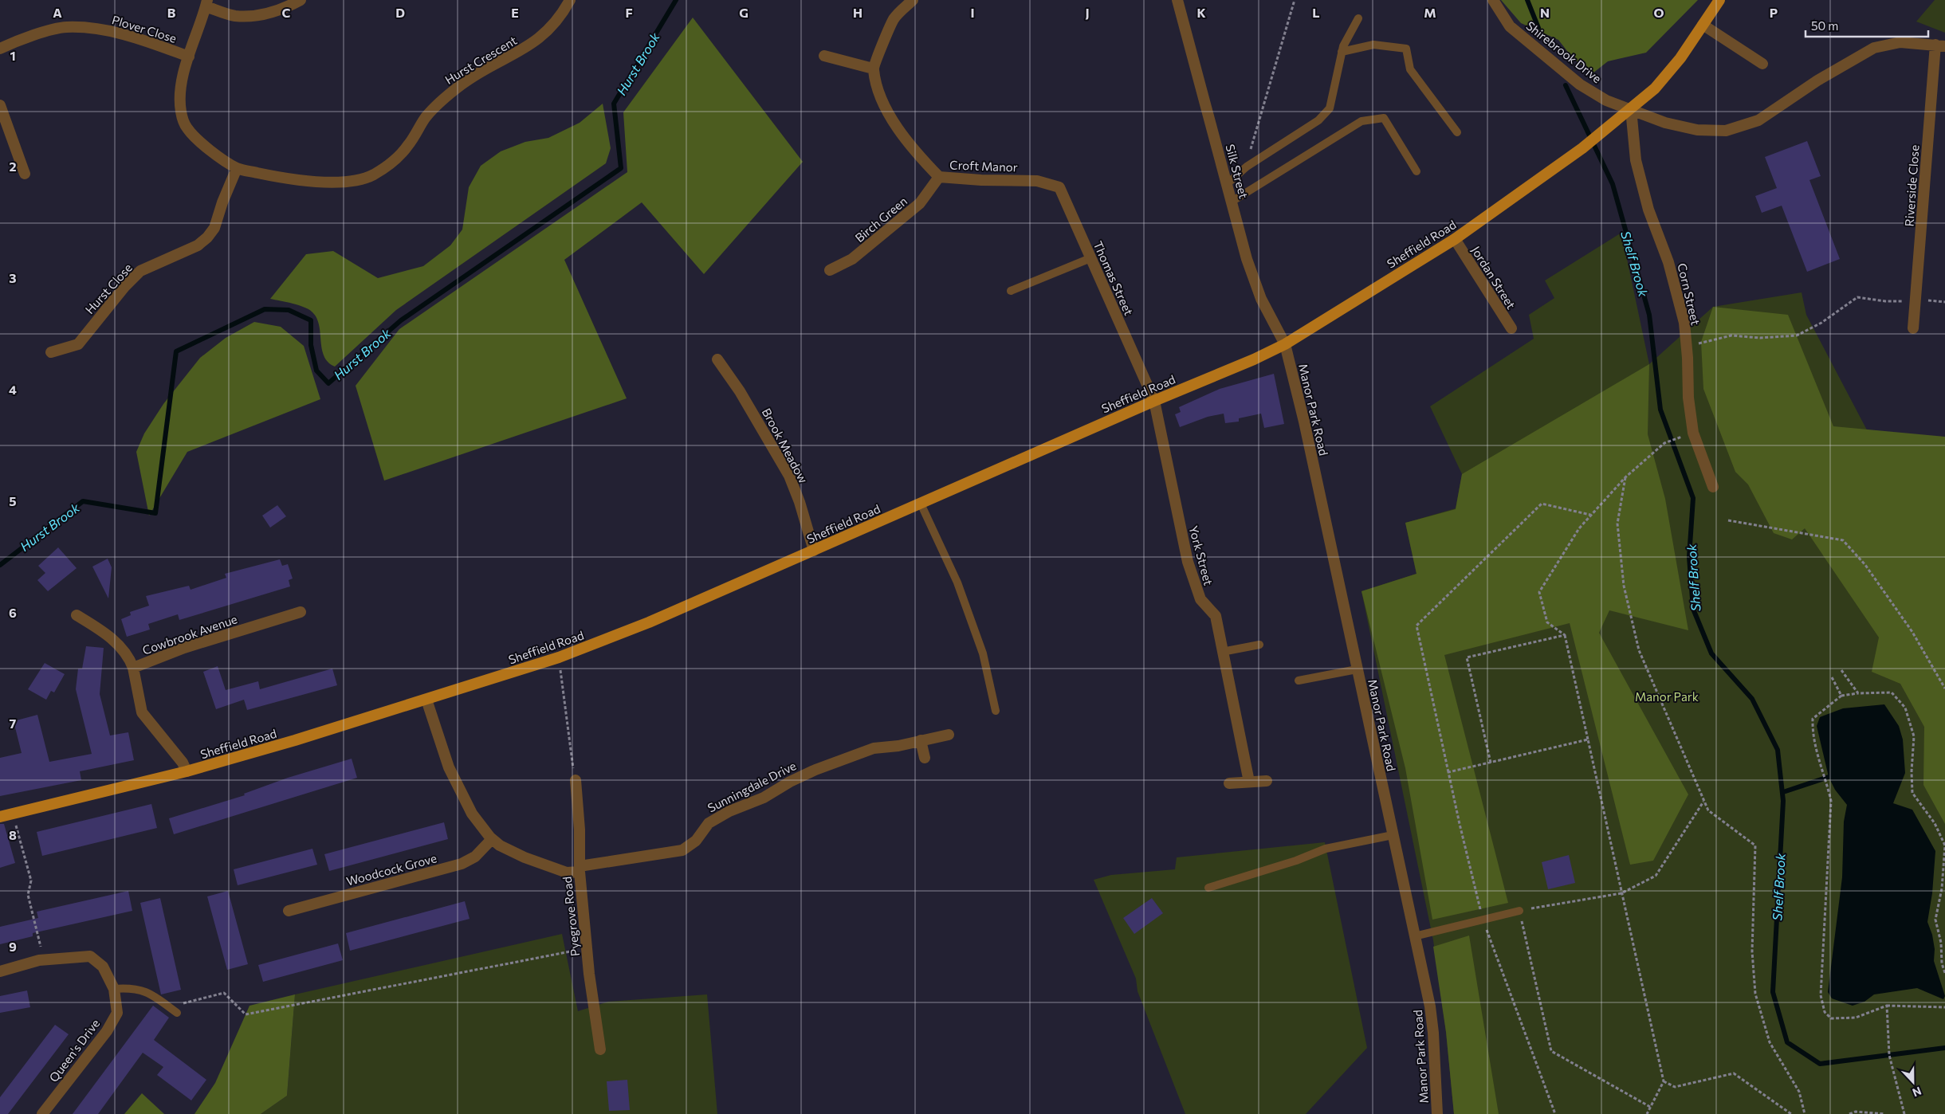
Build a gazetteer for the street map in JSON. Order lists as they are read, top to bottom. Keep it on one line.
{"streets":{"main road":["Sheffield Road"],"street":["Plover Close","Shirebrook Drive","Hurst Crescent","Croft Manor","Silk Street","Riverside Close","Birch Green","Jordan Street","Thomas Street","Hurst Close","Corn Street","Manor Park Road","Brook Meadow","York Street","Cowbrook Avenue","Sunningdale Drive","Woodcock Grove","Pyegrove Road","Queen's Drive"]},"crossings":[["Plover Close","Hurst Crescent"],["Shirebrook Drive","Riverside Close"],["Shirebrook Drive","Sheffield Road"],["Shirebrook Drive","Corn Street"],["Hurst Crescent","Hurst Close"],["Croft Manor","Birch Green"],["Croft Manor","Thomas Street"],["Silk Street","Sheffield Road"],["Silk Street","Manor Park Road"],["Sheffield Road","Jordan Street"],["Sheffield Road","Thomas Street"],["Sheffield Road","Corn Street"],["Sheffield Road","Manor Park Road"],["Sheffield Road","Brook Meadow"],["Sheffield Road","York Street"],["Sheffield Road","Cowbrook Avenue"],["Thomas Street","York Street"],["Sunningdale Drive","Pyegrove Road"]],"water":["Hurst Brook","Shelf Brook"],"parks":["Manor Park"],"scale_bar":"50 m","north":"bottom","grid":{"columns":["A","B","C","D","E","F","G","H","I","J","K","L","M","N","O","P"],"rows":["1","2","3","4","5","6","7","8","9"]}}
